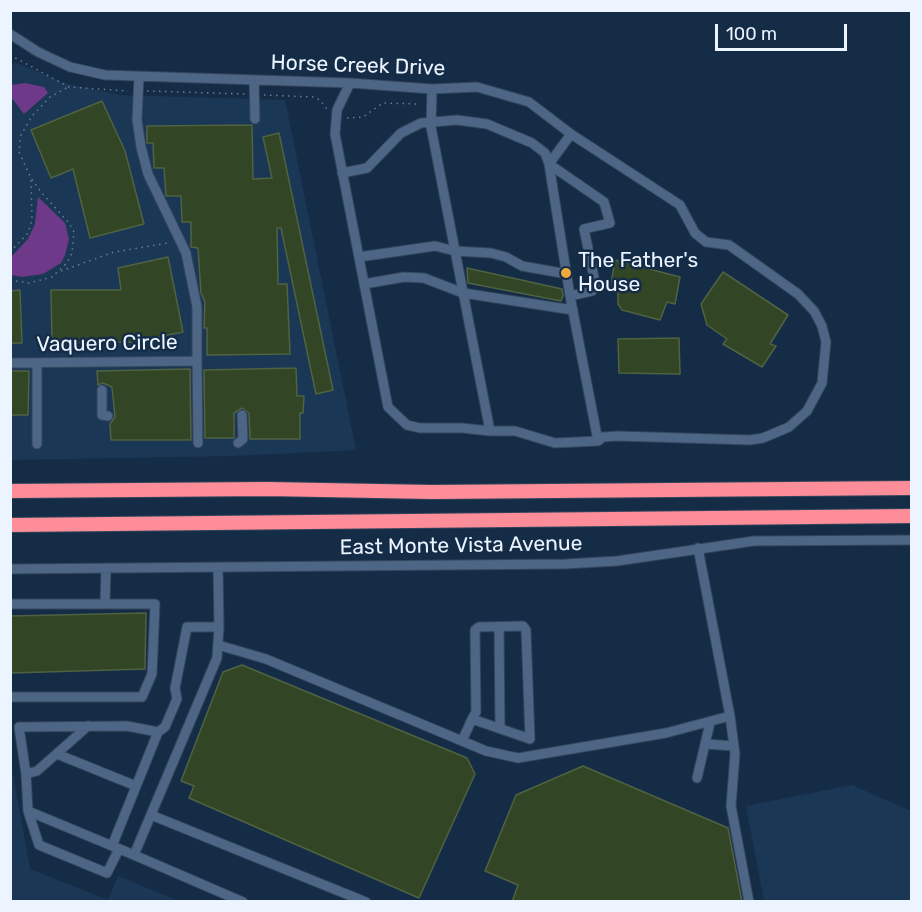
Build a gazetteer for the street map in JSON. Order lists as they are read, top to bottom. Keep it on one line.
{"streets":{"street":["Horse Creek Drive","Vaquero Circle","East Monte Vista Avenue"]},"crossings":[["Horse Creek Drive","Vaquero Circle"]],"places":["The Father's House"],"scale_bar":"100 m"}
